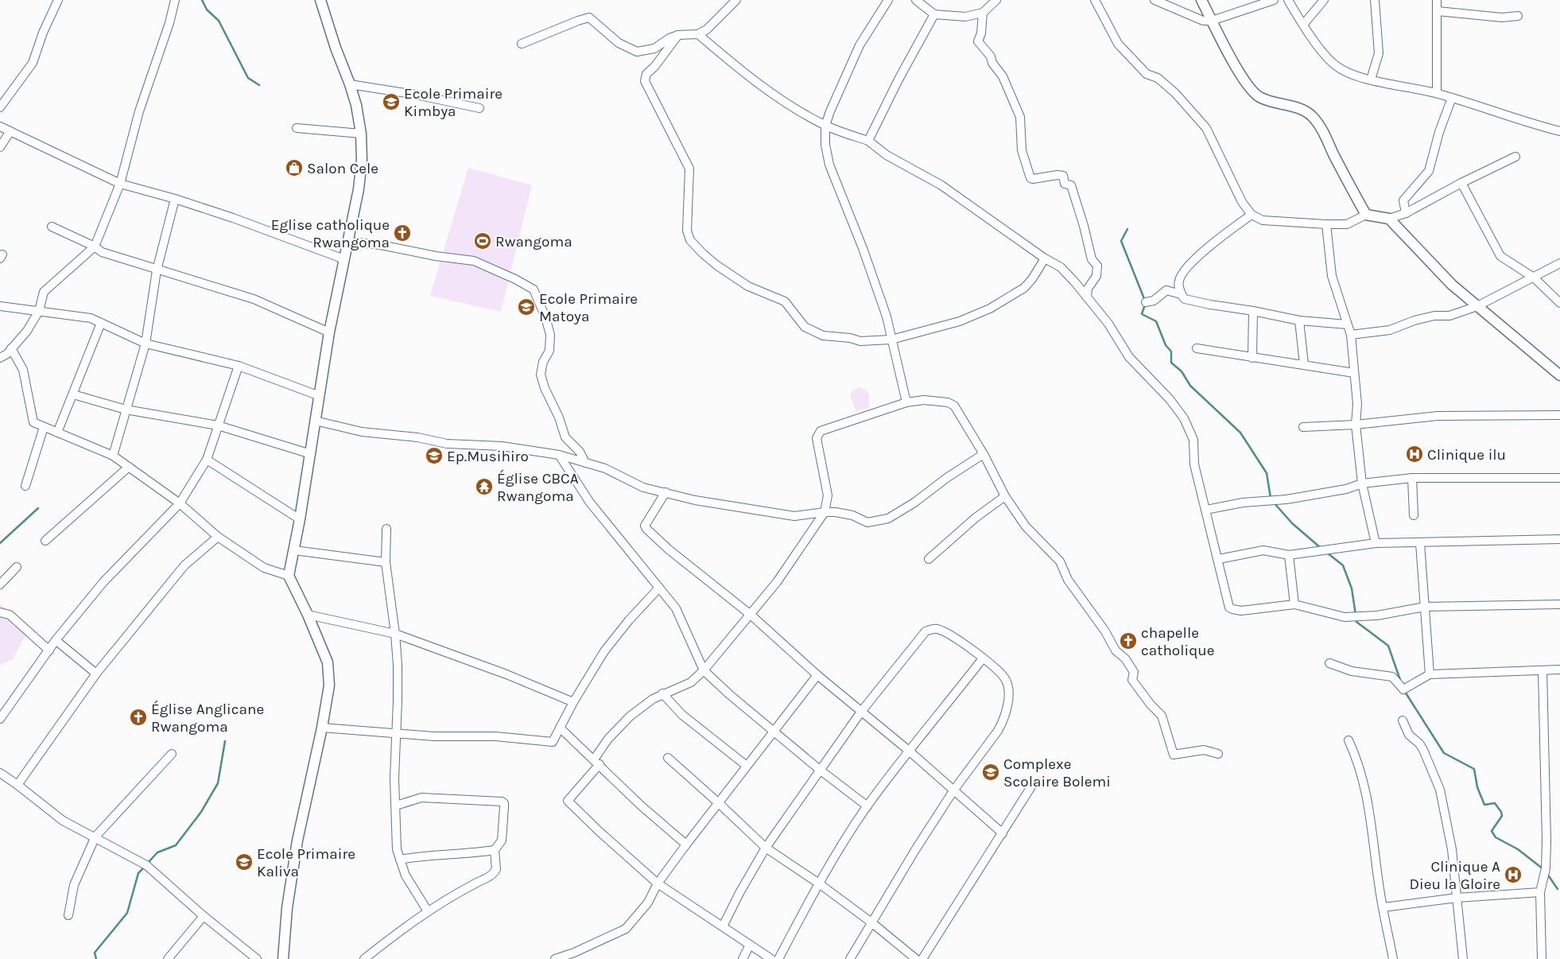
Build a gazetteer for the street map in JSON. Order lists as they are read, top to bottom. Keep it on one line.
{"places":{"school or university":["Ecole Primaire Kimbya","Ecole Primaire Matoya","Ep.Musihiro","Complexe Scolaire Bolemi","Ecole Primaire Kaliva"],"shop":["Salon Cele"],"church":["Eglise catholique Rwangoma","chapelle catholique","Église Anglicane Rwangoma"],"sports":["Rwangoma"],"hospital":["Clinique ilu","Clinique A Dieu la Gloire"],"temple":["Église CBCA Rwangoma"]}}
